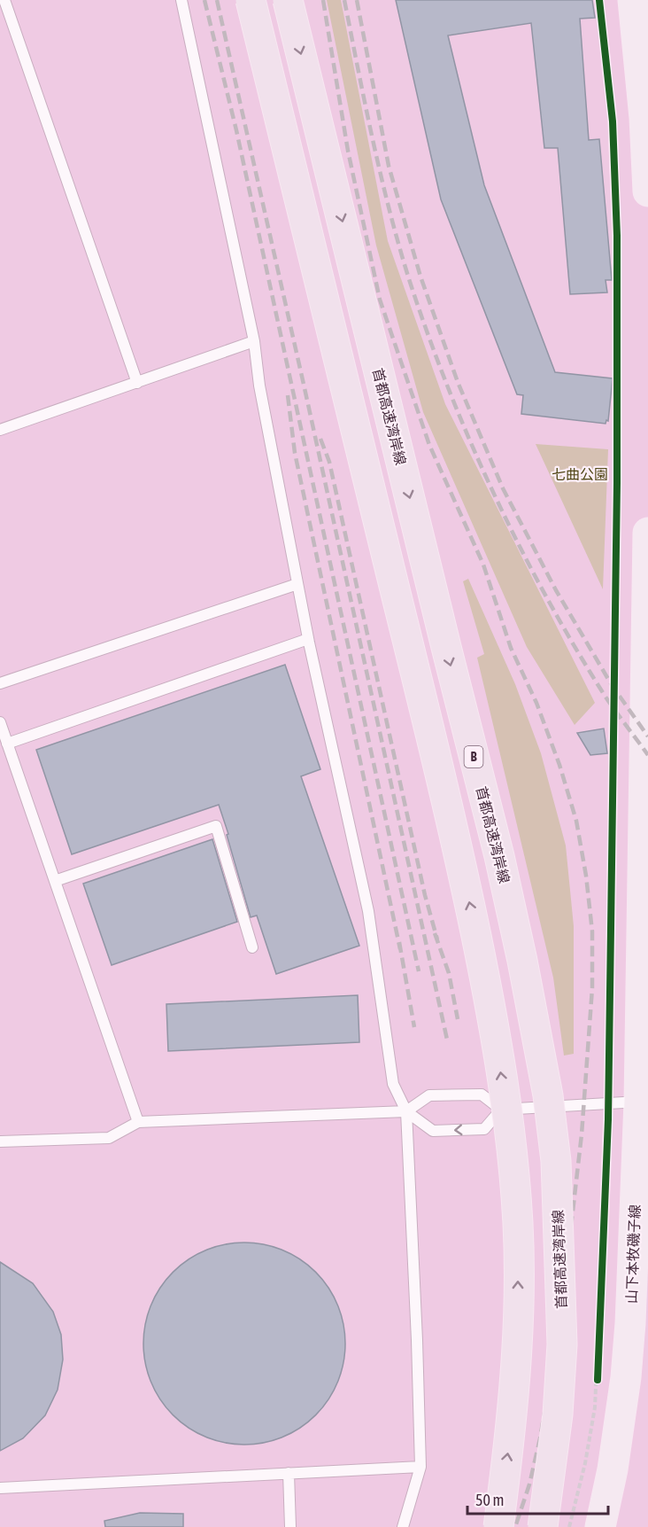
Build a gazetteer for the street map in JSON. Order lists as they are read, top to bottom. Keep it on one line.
{"streets":{"highway":["首都高速湾岸線","B"],"main road":["山下本牧磯子線"]},"parks":["七曲公園"],"scale_bar":"50 m"}
